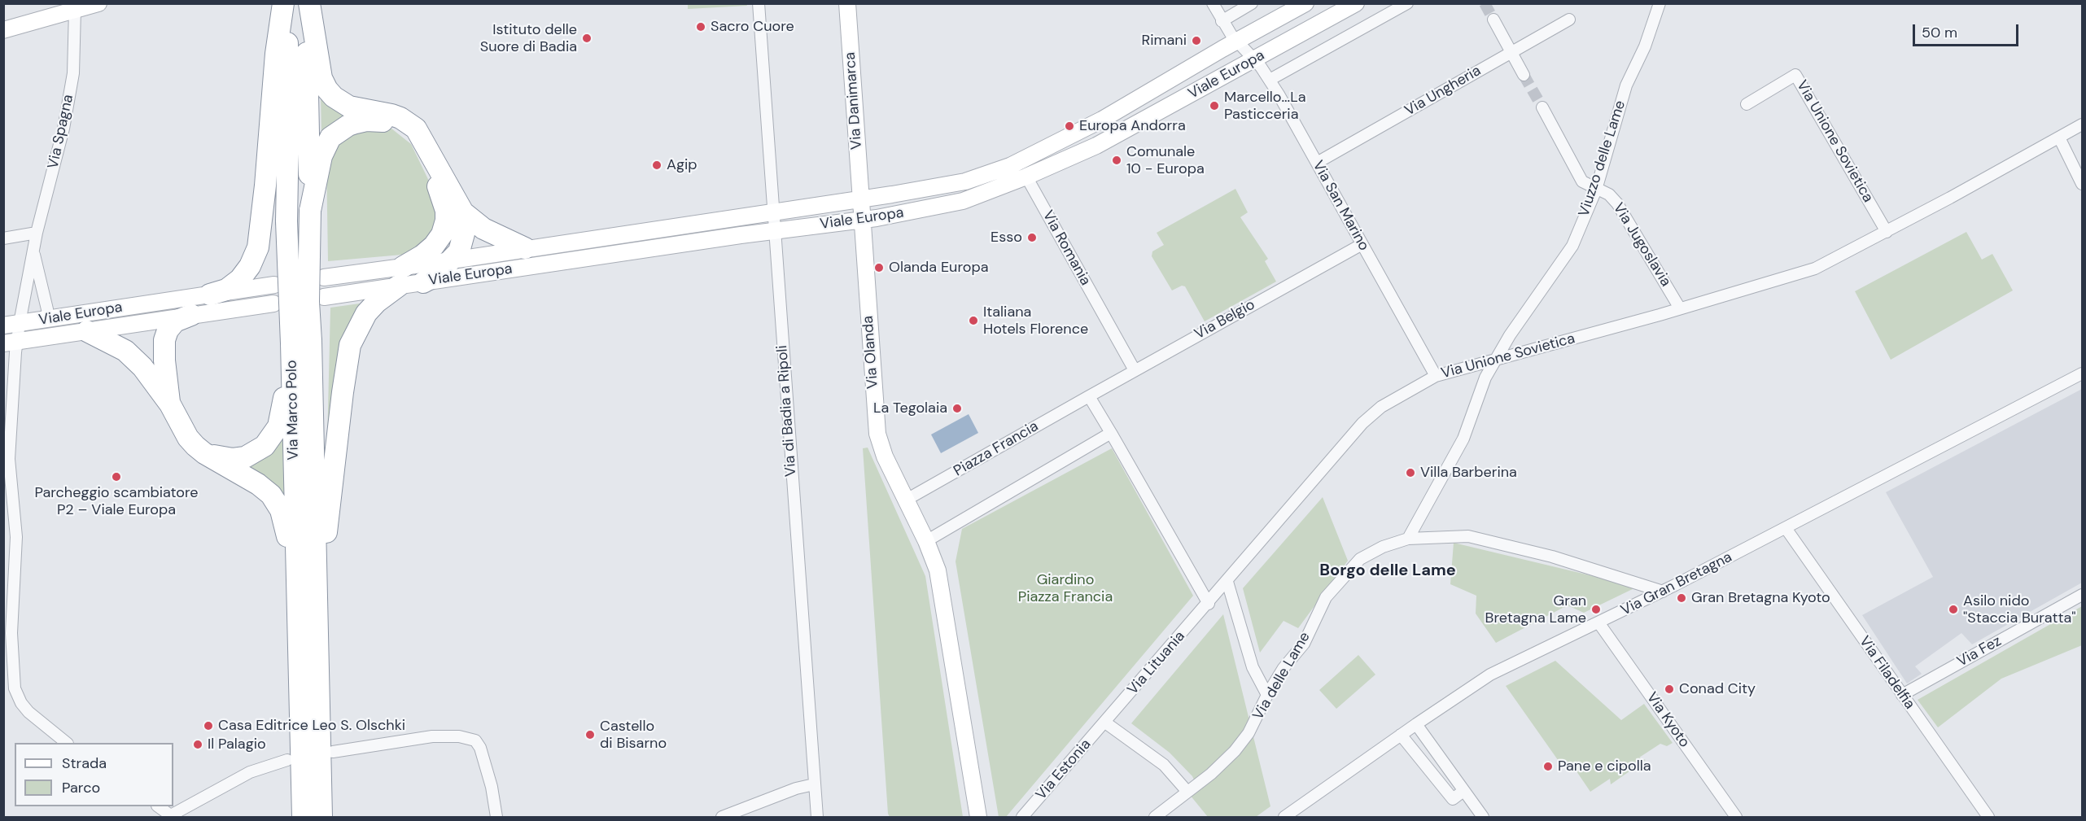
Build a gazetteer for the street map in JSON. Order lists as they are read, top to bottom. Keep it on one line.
{"streets":{"highway":["Via Marco Polo"],"main road":["Viale Europa","Via Danimarca","Via Olanda"],"street":["Via Ungheria","Via Spagna","Via Unione Sovietica","Viuzzo delle Lame","Via San Marino","Via Jugoslavia","Via Romania","Via Belgio","Via di Badia a Ripoli","Piazza Francia","Via Gran Bretagna","Via Fez","Via Lituania","Via Filadelfia","Via delle Lame","Via Kyoto","Via Estonia"]},"crossings":[["Viale Europa","Via Danimarca"],["Viale Europa","Via Spagna"],["Viale Europa","Via San Marino"],["Viale Europa","Via Romania"],["Viale Europa","Via Olanda"],["Viale Europa","Via di Badia a Ripoli"],["Via Ungheria","Via San Marino"],["Via Danimarca","Via Olanda"],["Via Unione Sovietica","Viuzzo delle Lame"],["Via Unione Sovietica","Via San Marino"],["Via Unione Sovietica","Via Jugoslavia"],["Via Unione Sovietica","Via Lituania"],["Viuzzo delle Lame","Via Jugoslavia"],["Viuzzo delle Lame","Via delle Lame"],["Via San Marino","Via Belgio"],["Via Romania","Via Belgio"],["Via Belgio","Piazza Francia"],["Via Olanda","Piazza Francia"],["Via Gran Bretagna","Via Filadelfia"],["Via Gran Bretagna","Via delle Lame"],["Via Gran Bretagna","Via Kyoto"],["Via Fez","Via Filadelfia"],["Via Lituania","Via Estonia"]],"districts":["Borgo delle Lame"],"parks":["Giardino Piazza Francia"],"places":["Sacro Cuore","Istituto delle Suore di Badia","Rimani","Marcello...La Pasticceria","Europa Andorra","Comunale 10 - Europa","Agip","Esso","Olanda Europa","Italiana Hotels Florence","La Tegolaia","Villa Barberina","Parcheggio scambiatore P2 – Viale Europa","Gran Bretagna Kyoto","Gran Bretagna Lame","Asilo nido \"Staccia Buratta\"","Conad City","Casa Editrice Leo S. Olschki","Castello di Bisarno","Il Palagio","Pane e cipolla"],"legend":["Strada","Parco"],"scale_bar":"50 m"}
